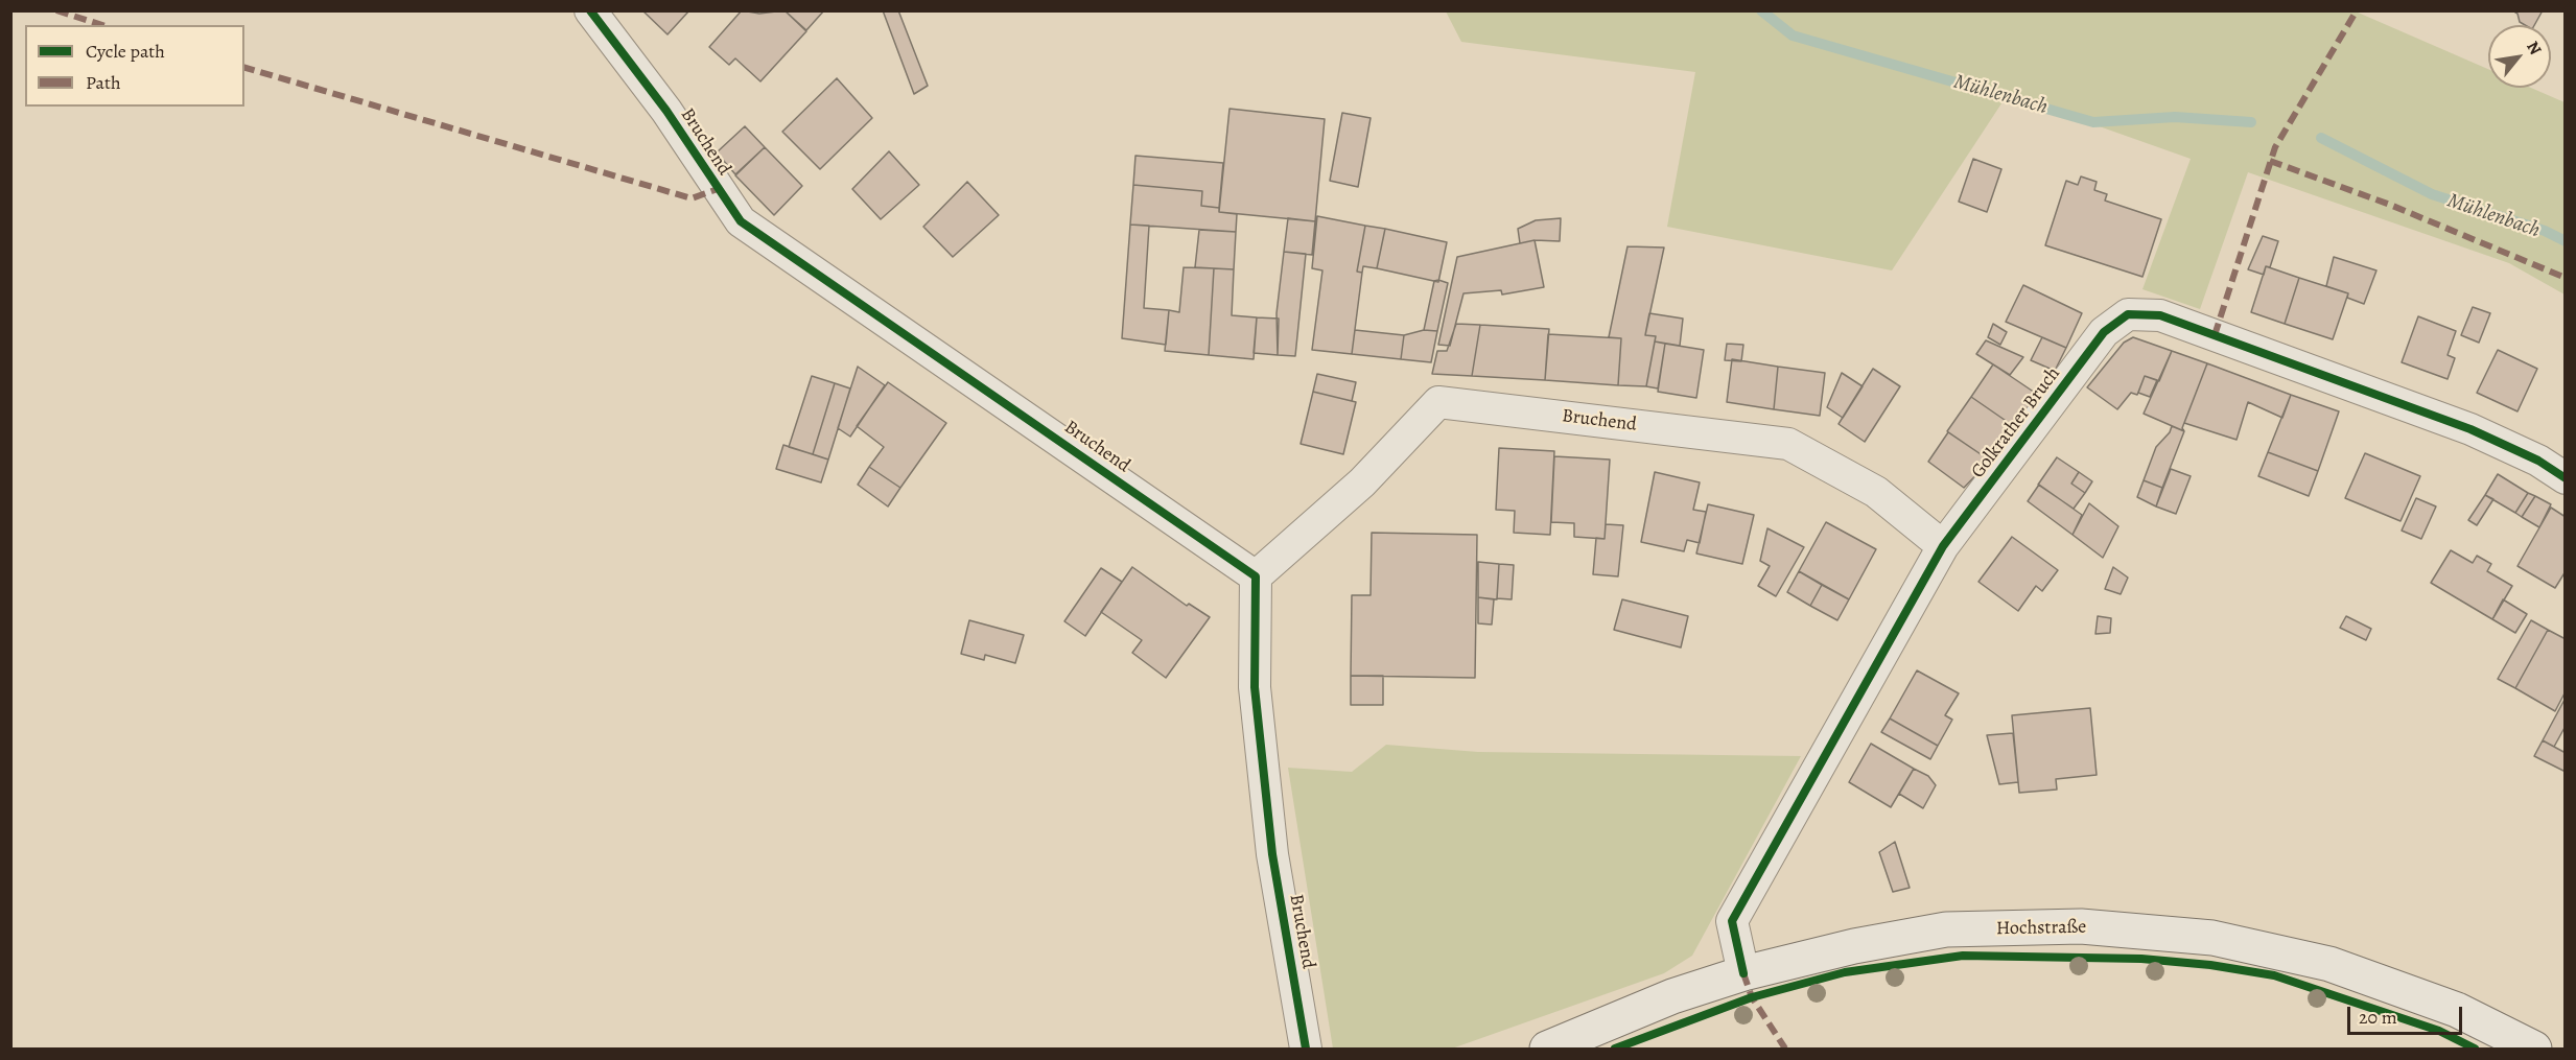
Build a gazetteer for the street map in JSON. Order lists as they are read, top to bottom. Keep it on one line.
{"streets":{"main road":["Hochstraße"],"street":["Bruchend","Golkrather Bruch"]},"crossings":[["Bruchend","Golkrather Bruch"],["Golkrather Bruch","Hochstraße"]],"water":["Mühlenbach"],"legend":["Cycle path","Path"],"scale_bar":"20 m","north":"top right"}
